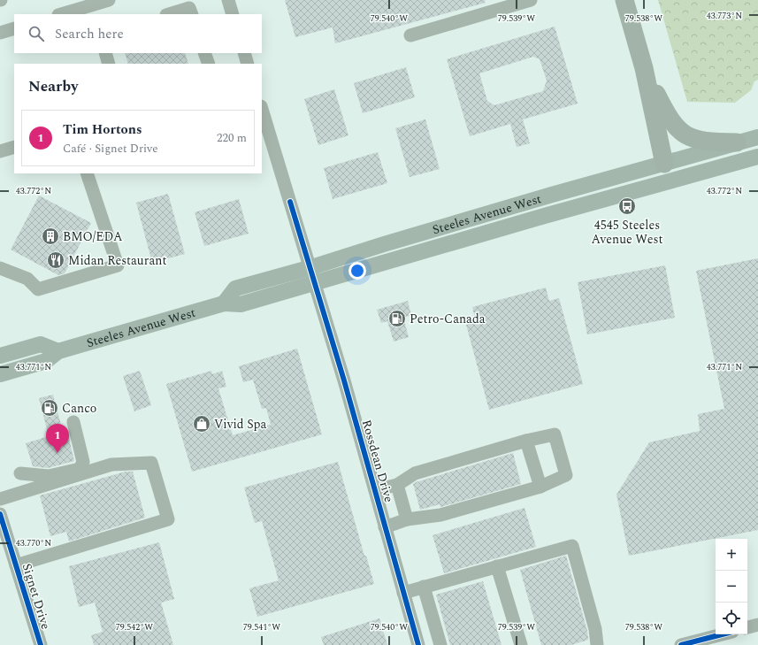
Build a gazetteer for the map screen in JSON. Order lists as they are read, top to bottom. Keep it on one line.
{"streets":{"main road":["Steeles Avenue West"],"street":["Rossdean Drive","Signet Drive"]},"crossings":[["Steeles Avenue West","Rossdean Drive"]],"places":{"bus stop":["4545 Steeles Avenue West"],"building":["BMO/EDA"],"restaurant":["Midan Restaurant"],"fuel station":["Petro-Canada","Canco"],"shop":["Vivid Spa"]},"page":{"search":"Search here","heading":"Nearby","list":[{"mark":"1","name":"Tim Hortons","note":"Café · Signet Drive","value":"220 m"}],"pins":"1","map_buttons":["+","−"]},"coordinates":["43.773°N","79.540°W","79.539°W","79.538°W","43.772°N","43.771°N","43.770°N","79.542°W","79.541°W"]}
